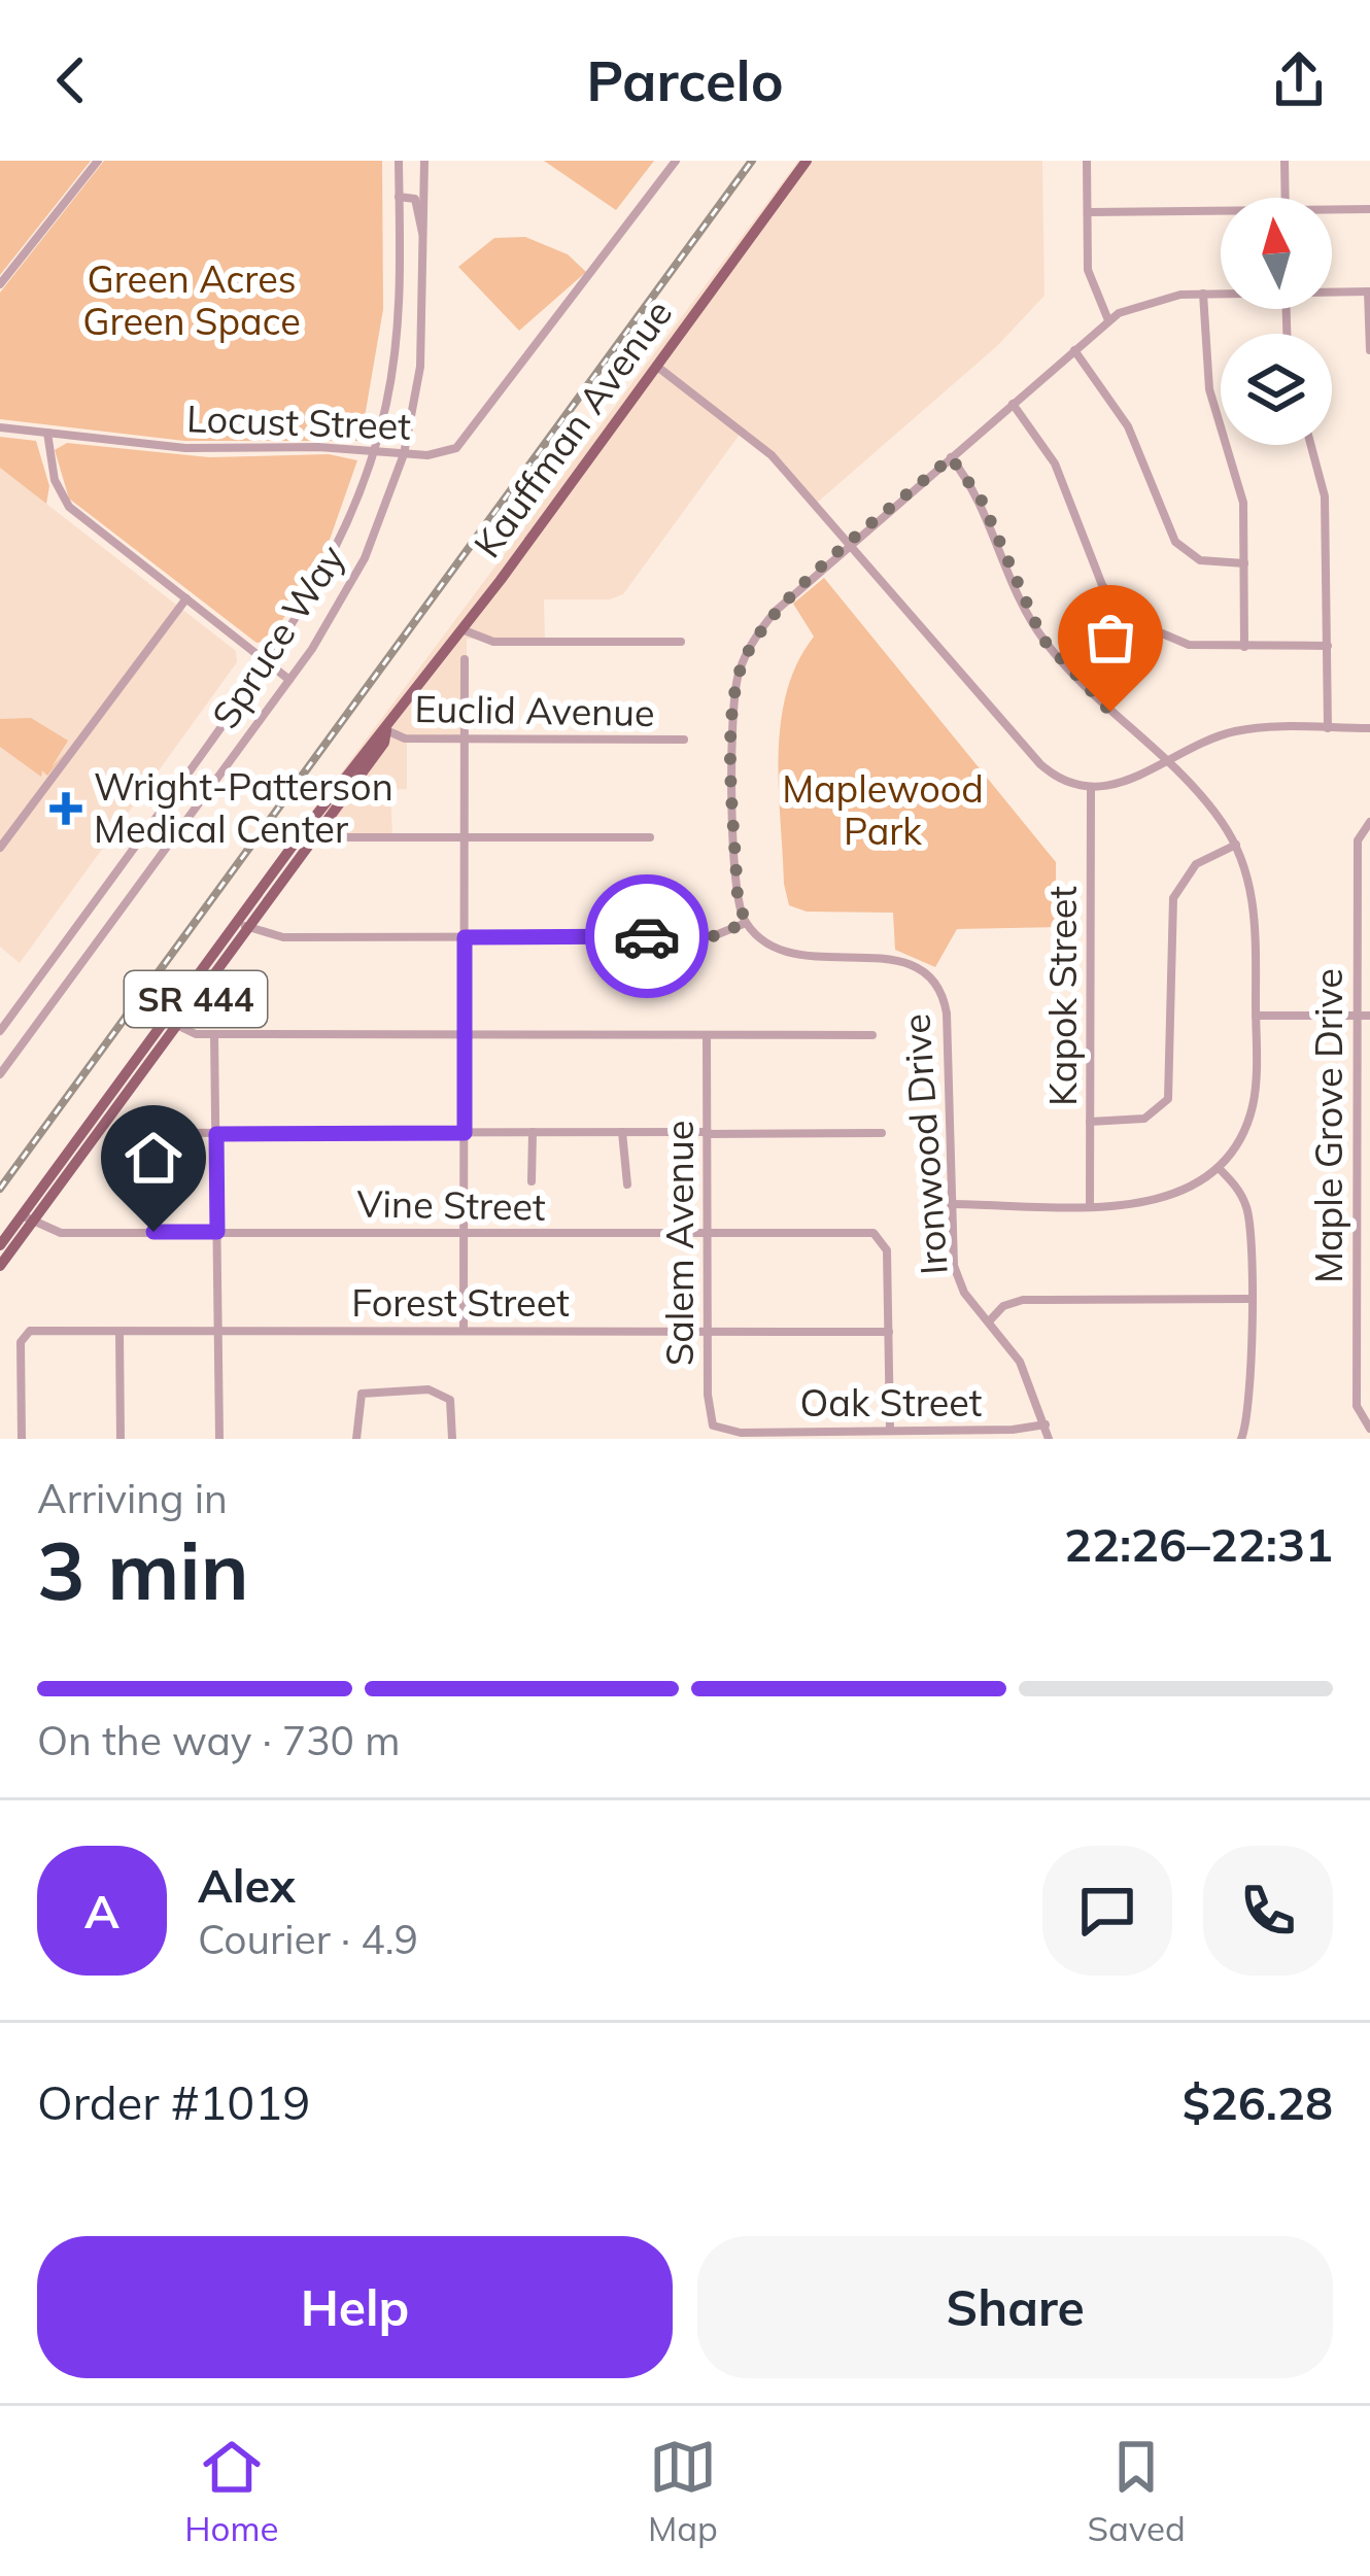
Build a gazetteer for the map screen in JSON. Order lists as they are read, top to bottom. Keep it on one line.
{"streets":{"main road":["Kauffman Avenue","SR 444"],"street":["Locust Street","Spruce Way","Euclid Avenue","Kapok Street","Maple Grove Drive","Ironwood Drive","Vine Street","Salem Avenue","Forest Street","Oak Street"]},"crossings":[["Locust Street","Spruce Way"],["Kauffman Avenue","Euclid Avenue"],["Kauffman Avenue","Vine Street"],["Ironwood Drive","Oak Street"],["Vine Street","Salem Avenue"],["Vine Street","Forest Street"],["Salem Avenue","Forest Street"],["Salem Avenue","Oak Street"]],"parks":["Green Acres Green Space","Maplewood Park"],"places":{"health":["Wright-Patterson Medical Center"]},"north":"top","page":{"header":"Parcelo","heading":["3 min","Arriving in","22:26–22:31"],"panel":["Alex","Courier · 4.9","Order #1019","$26.28"],"bar":"On the way · 730 m","round":"A","buttons":["Help","Share"],"tabs":["Home","Map","Saved"]}}
